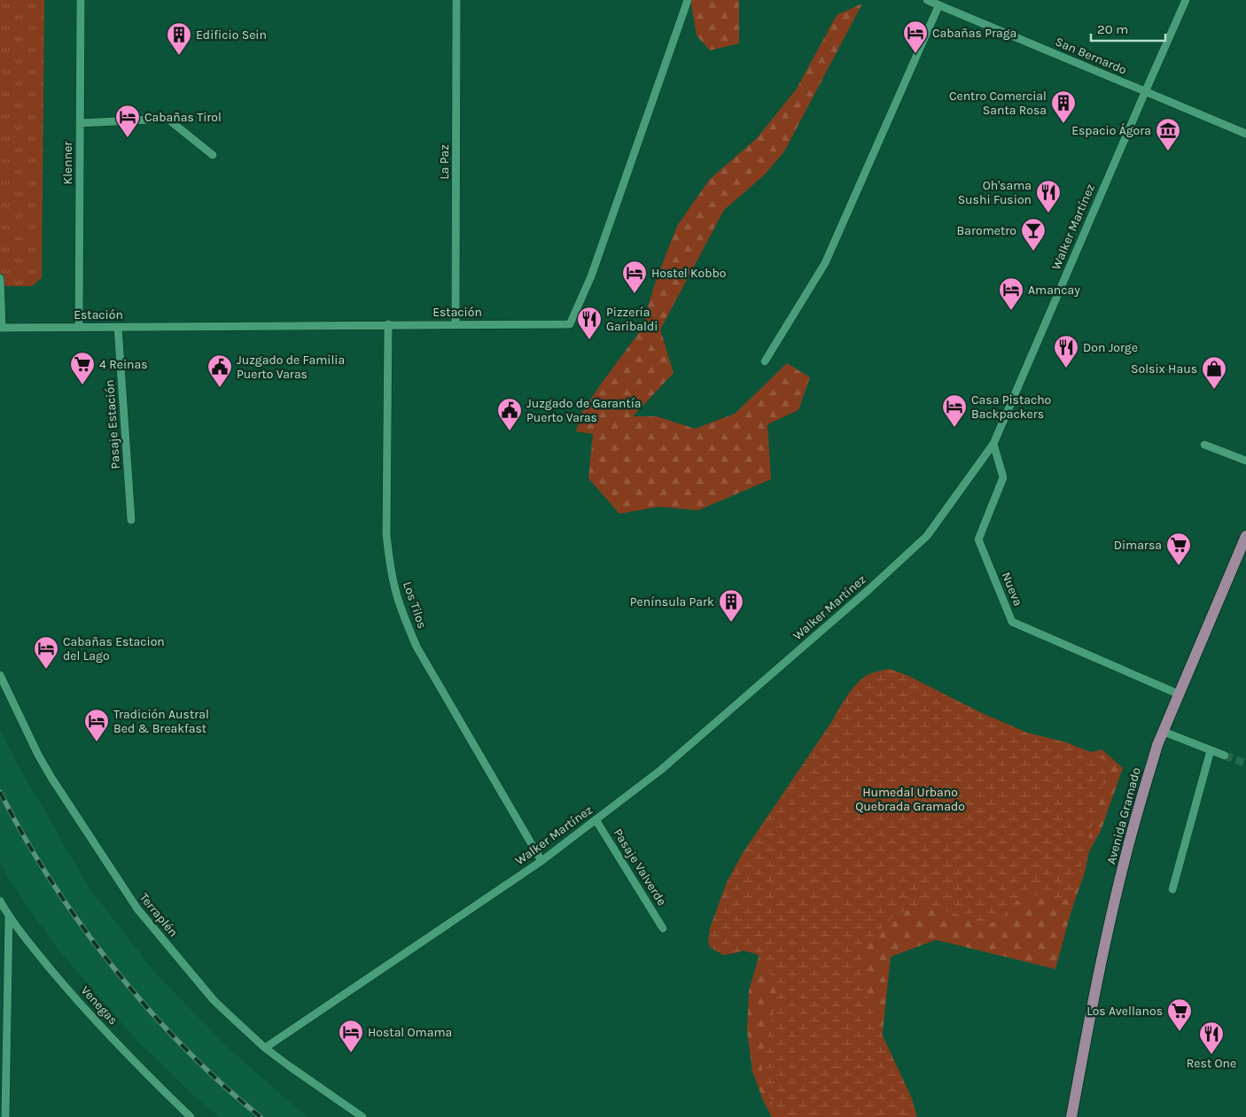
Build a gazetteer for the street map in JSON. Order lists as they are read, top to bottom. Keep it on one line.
{"streets":{"main road":["Avenida Gramado"],"street":["San Bernardo","La Paz","Klenner","Walker Martínez","Estación","Pasaje Estación","Nueva","Los Tilos","Pasaje Valverde","Terraplén","Venegas"]},"crossings":[["San Bernardo","Walker Martínez"],["La Paz","Estación"],["Klenner","Estación"],["Walker Martínez","Nueva"],["Walker Martínez","Los Tilos"],["Walker Martínez","Pasaje Valverde"],["Walker Martínez","Terraplén"],["Estación","Pasaje Estación"],["Estación","Los Tilos"],["Nueva","Avenida Gramado"]],"parks":["Humedal Urbano Quebrada Gramado"],"places":{"hotel":["Cabañas Praga","Cabañas Tirol","Hostel Kobbo","Amancay","Casa Pistacho Backpackers","Cabañas Estacion del Lago","Tradición Austral Bed & Breakfast","Hostal Omama"],"building":["Edificio Sein","Centro Comercial Santa Rosa","Península Park"],"museum":["Espacio Ágora"],"restaurant":["Oh'sama Sushi Fusion","Pizzería Garibaldi","Don Jorge","Rest One"],"bar":["Barometro"],"supermarket":["4 Reinas","Dimarsa","Los Avellanos"],"public building":["Juzgado de Familia Puerto Varas","Juzgado de Garantía Puerto Varas"],"shop":["Solsix Haus"]},"scale_bar":"20 m"}
